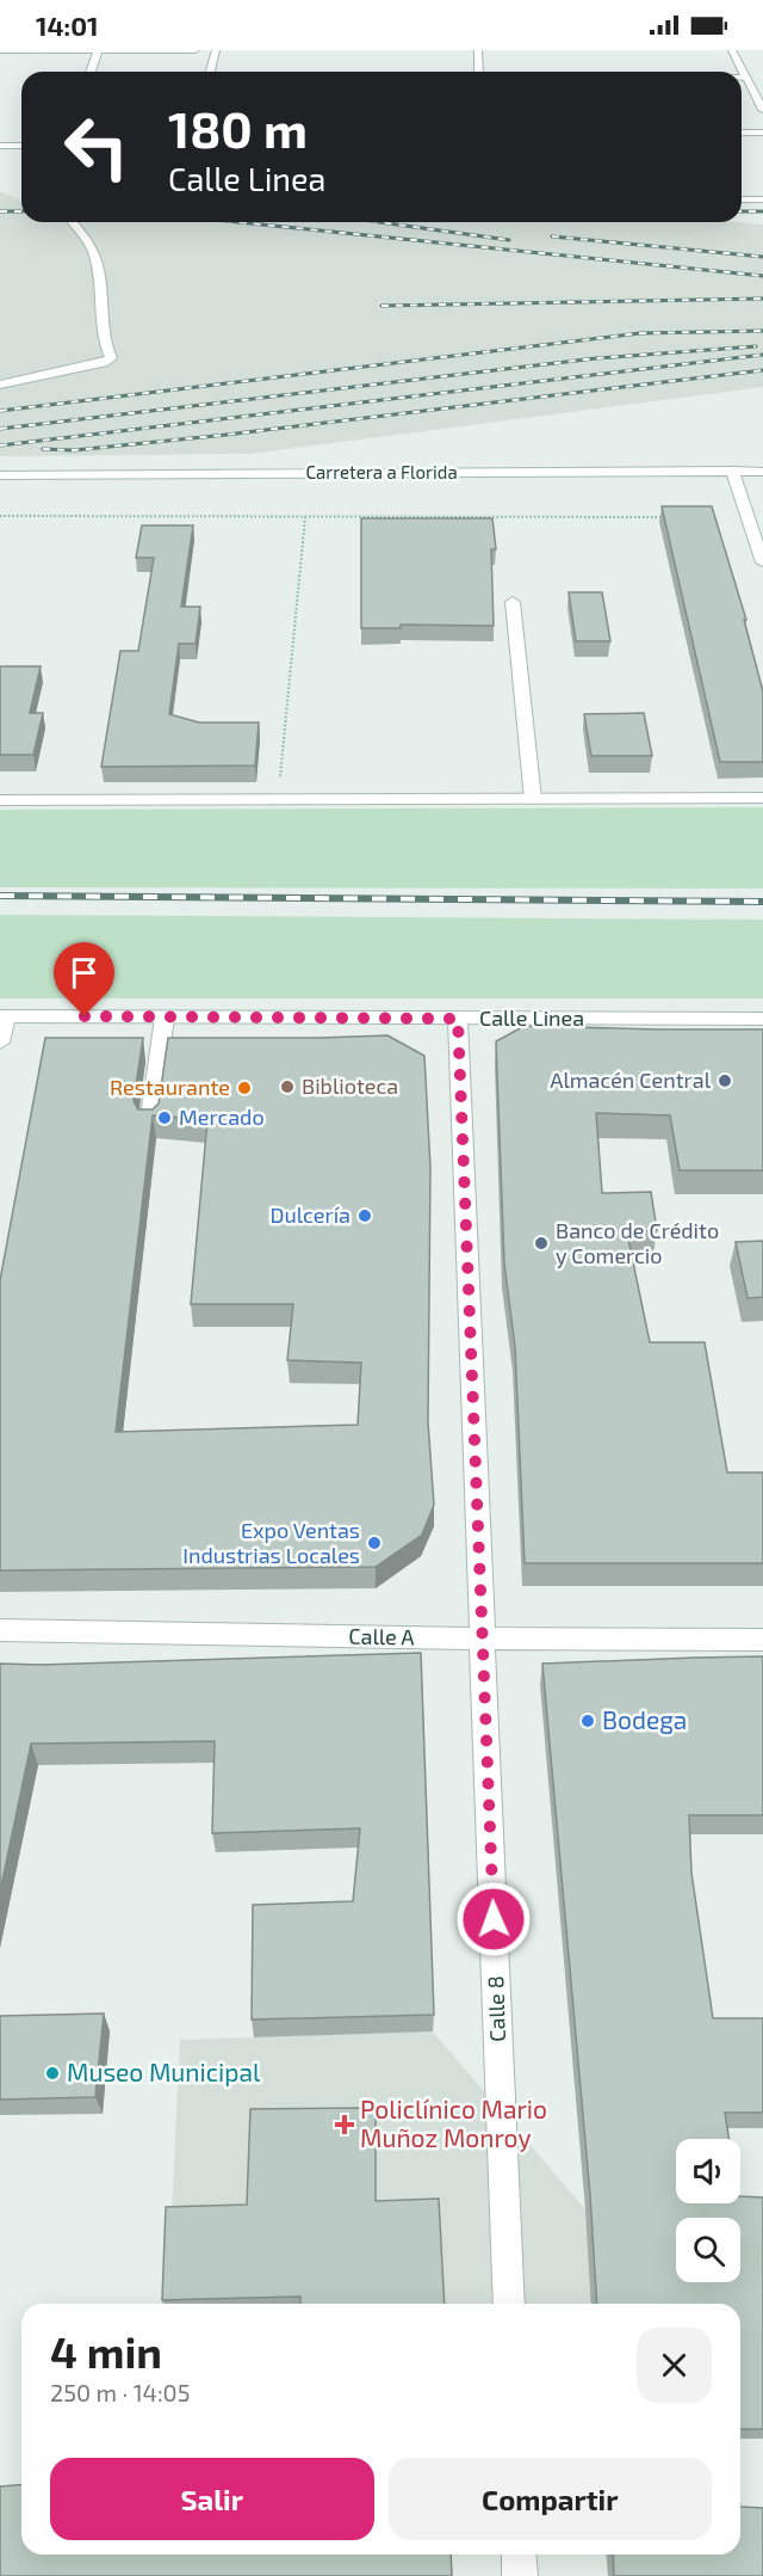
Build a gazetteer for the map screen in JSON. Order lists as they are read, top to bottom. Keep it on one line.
{"streets":{"street":["Carretera a Florida","Calle Linea","Calle A","Calle 8"]},"crossings":[["Calle Linea","Calle 8"],["Calle A","Calle 8"]],"places":{"other":["Almacén Central","Biblioteca","Restaurante","Mercado","Dulcería","Banco de Crédito y Comercio","Expo Ventas Industrias Locales","Bodega","Museo Municipal"],"health":["Policlínico Mario Muñoz Monroy"]},"page":{"status":"14:01","turn":["180 m","Calle Linea"],"heading":["4 min","250 m · 14:05"],"buttons":["Salir","Compartir"]}}
